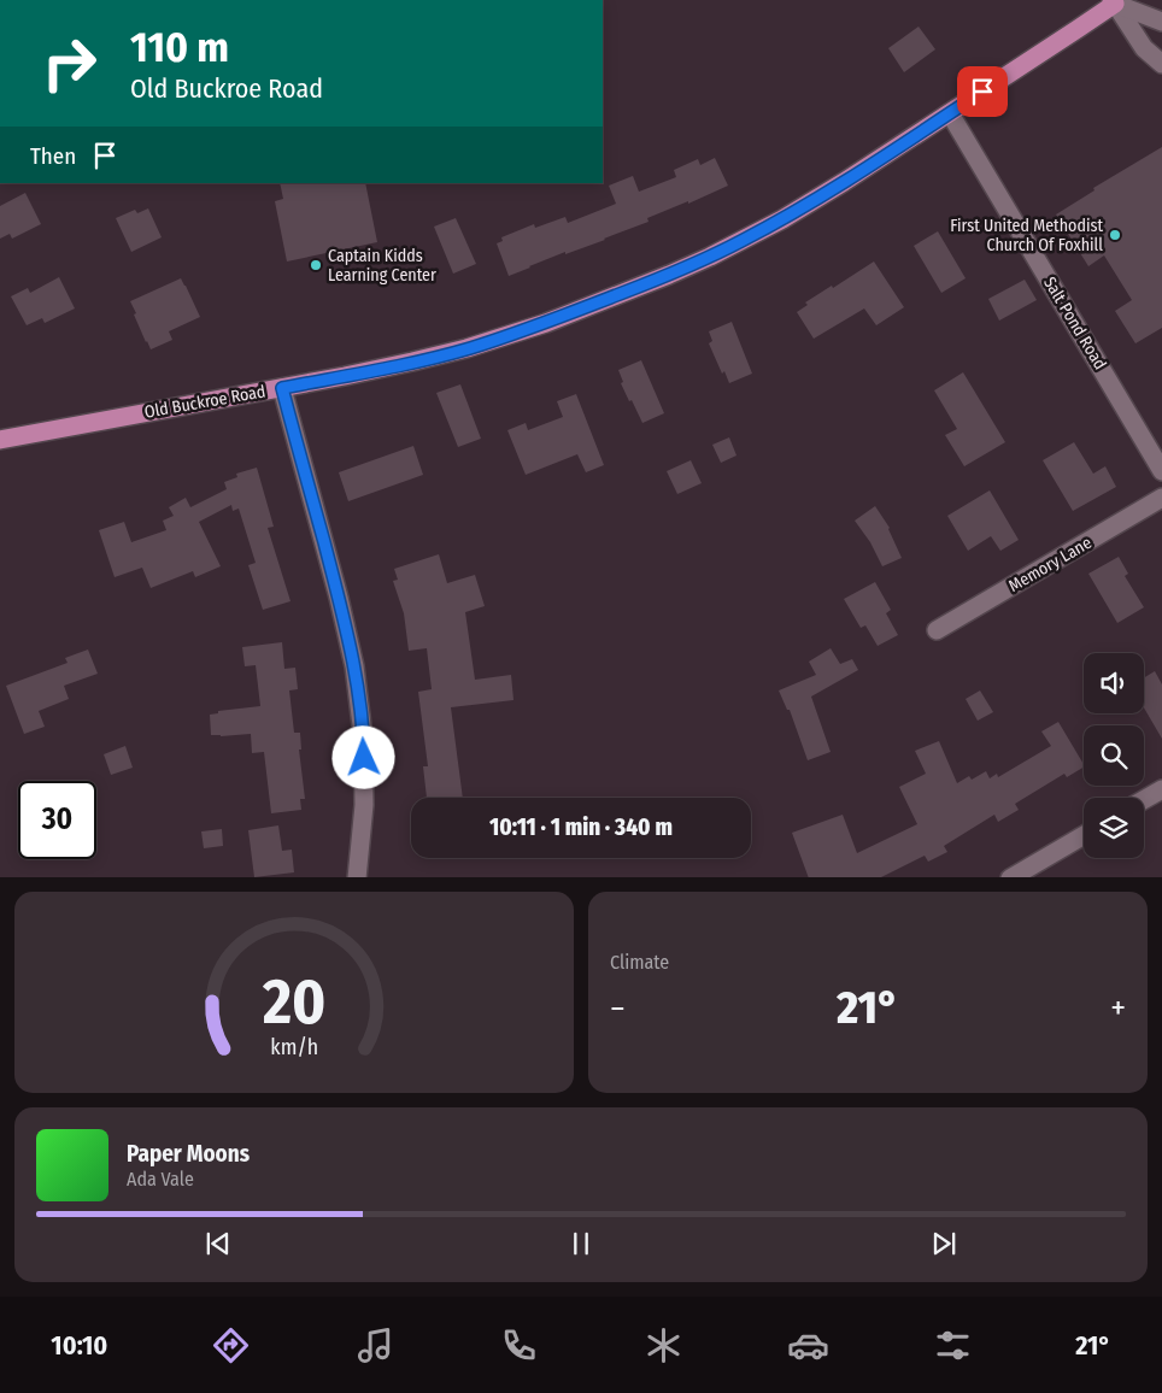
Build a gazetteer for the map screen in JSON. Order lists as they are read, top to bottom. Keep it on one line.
{"streets":{"main road":["Old Buckroe Road"],"street":["Salt Pond Road","Memory Lane"]},"crossings":[["Salt Pond Road","Old Buckroe Road"]],"places":["First United Methodist Church Of Foxhill","Captain Kidds Learning Center"],"page":{"turn":["110 m","Old Buckroe Road"],"then":"Then","limit":"30","trip":"10:11 · 1 min · 340 m","tile":"Climate","heat":["−","21°","+"],"song":["Paper Moons","Ada Vale"],"tabs":["10:10","21°"],"gauge":["20","km/h"]}}
